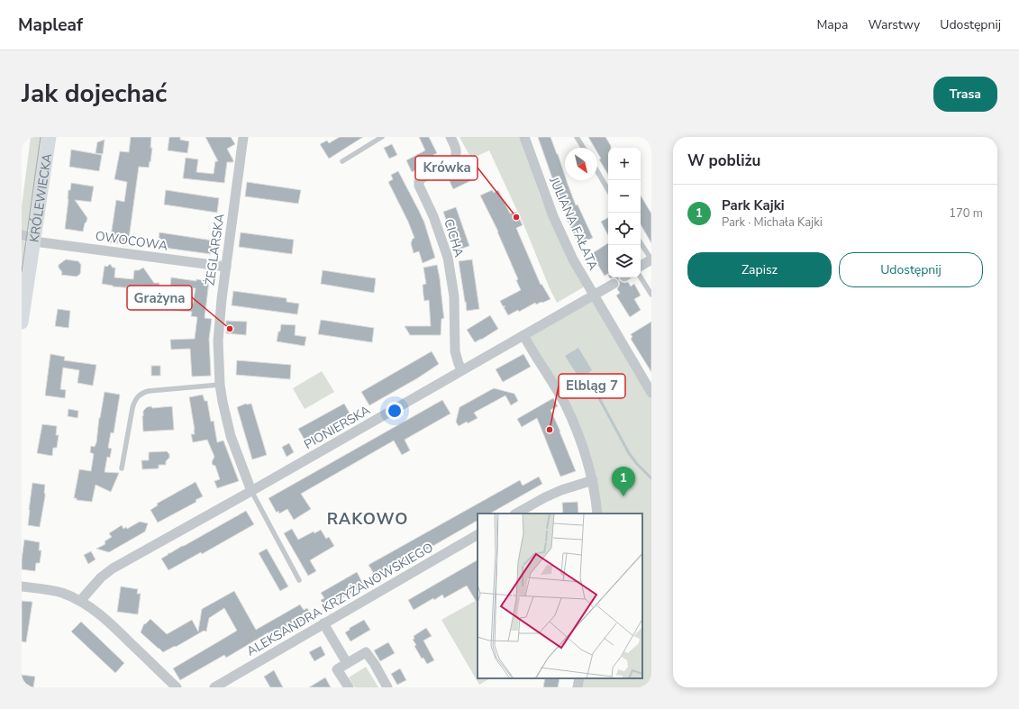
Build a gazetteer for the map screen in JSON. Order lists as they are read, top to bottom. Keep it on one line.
{"streets":{"main road":["KRÓLEWIECKA"],"street":["JULIANA FAŁATA","CICHA","OWOCOWA","ŻEGLARSKA","PIONIERSKA","ALEKSANDRA KRZYŻANOWSKIEGO"]},"crossings":[["KRÓLEWIECKA","OWOCOWA"],["JULIANA FAŁATA","PIONIERSKA"],["CICHA","PIONIERSKA"],["OWOCOWA","ŻEGLARSKA"],["ŻEGLARSKA","PIONIERSKA"]],"districts":["RAKOWO"],"places":["Krówka","Grażyna","Elbląg 7"],"north":"bottom right","page":{"header":"Mapleaf","nav":["Mapa","Warstwy","Udostępnij"],"title":"Jak dojechać","buttons":["Trasa",["Zapisz","Udostępnij"]],"heading":"W pobliżu","map_buttons":["+","−"],"list":[{"mark":"1","name":"Park Kajki","note":"Park · Michała Kajki","value":"170 m"}],"pins":"1"}}
